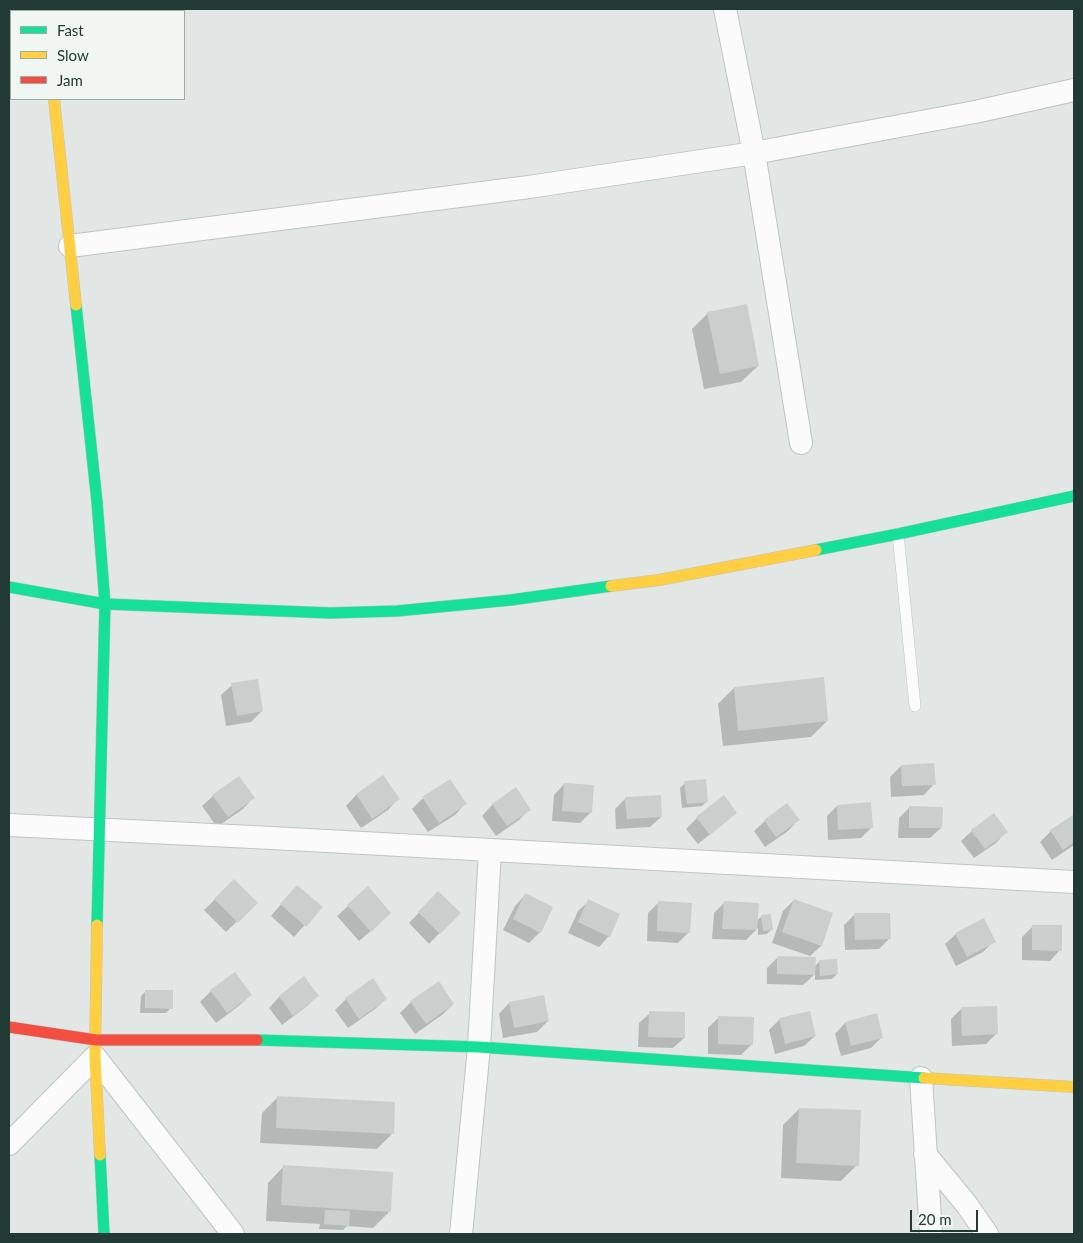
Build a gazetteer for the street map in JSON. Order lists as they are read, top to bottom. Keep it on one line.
{"legend":["Fast","Slow","Jam"],"scale_bar":"20 m"}
